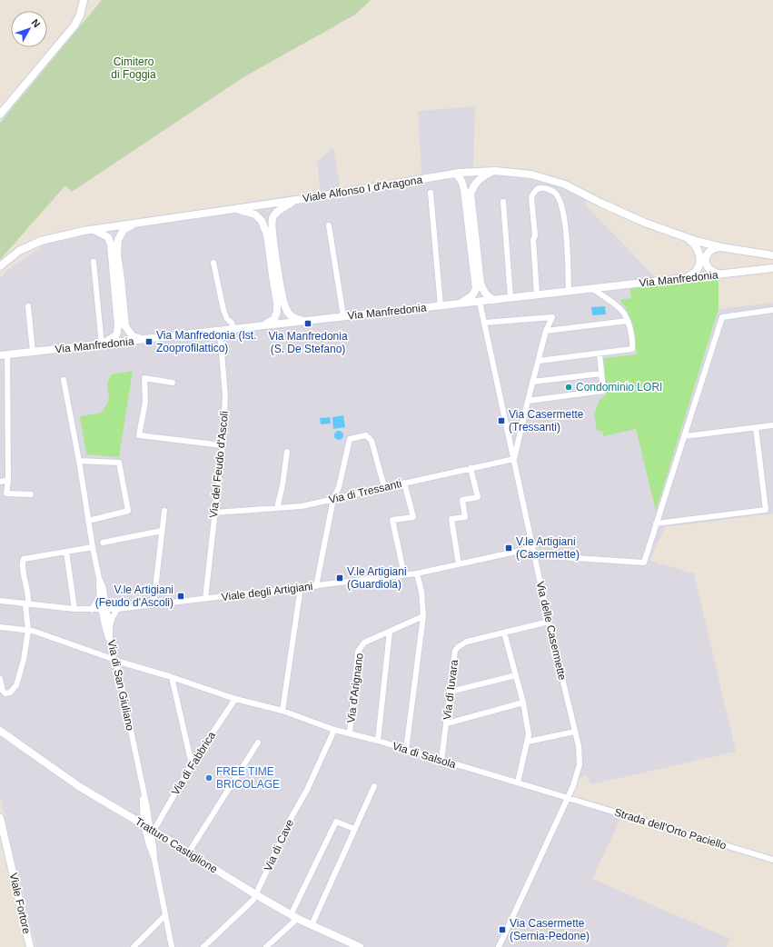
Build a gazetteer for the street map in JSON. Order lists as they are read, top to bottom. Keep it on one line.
{"streets":{"main road":["Viale Alfonso I d'Aragona","Via Manfredonia","Tratturo Castiglione","Viale Fortore"],"street":["Via del Feudo d'Ascoli","Via di Tressanti","Viale degli Artigiani","Via delle Casermette","Via di San Giuliano","Via d'Arignano","Via di Iuvara","Via di Salsola","Via di Fabbrica","Strada dell'Orto Paciello","Via di Cave"]},"crossings":[["Via Manfredonia","Via del Feudo d'Ascoli"],["Via Manfredonia","Via delle Casermette"],["Via del Feudo d'Ascoli","Via di Tressanti"],["Via del Feudo d'Ascoli","Viale degli Artigiani"],["Via di Tressanti","Via delle Casermette"],["Viale degli Artigiani","Via delle Casermette"],["Viale degli Artigiani","Via di San Giuliano"],["Via delle Casermette","Via di Iuvara"],["Via delle Casermette","Via di Salsola"],["Via delle Casermette","Strada dell'Orto Paciello"],["Via di San Giuliano","Via di Salsola"],["Via di San Giuliano","Via di Fabbrica"],["Via di San Giuliano","Tratturo Castiglione"],["Via d'Arignano","Via di Salsola"],["Via di Iuvara","Via di Salsola"],["Via di Salsola","Via di Fabbrica"],["Via di Salsola","Strada dell'Orto Paciello"],["Via di Salsola","Via di Cave"],["Via di Fabbrica","Tratturo Castiglione"],["Tratturo Castiglione","Via di Cave"]],"parks":["Cimitero di Foggia"],"places":{"transit":["Via Manfredonia (S. De Stefano)","Via Manfredonia (Ist. Zooprofilattico)","Via Casermette (Tressanti)","V.le Artigiani (Casermette)","V.le Artigiani (Guardiola)","V.le Artigiani (Feudo d'Ascoli)","Via Casermette (Sernia-Pedone)"],"other":["Condominio LORI","FREE TIME BRICOLAGE"]},"north":"top right"}
